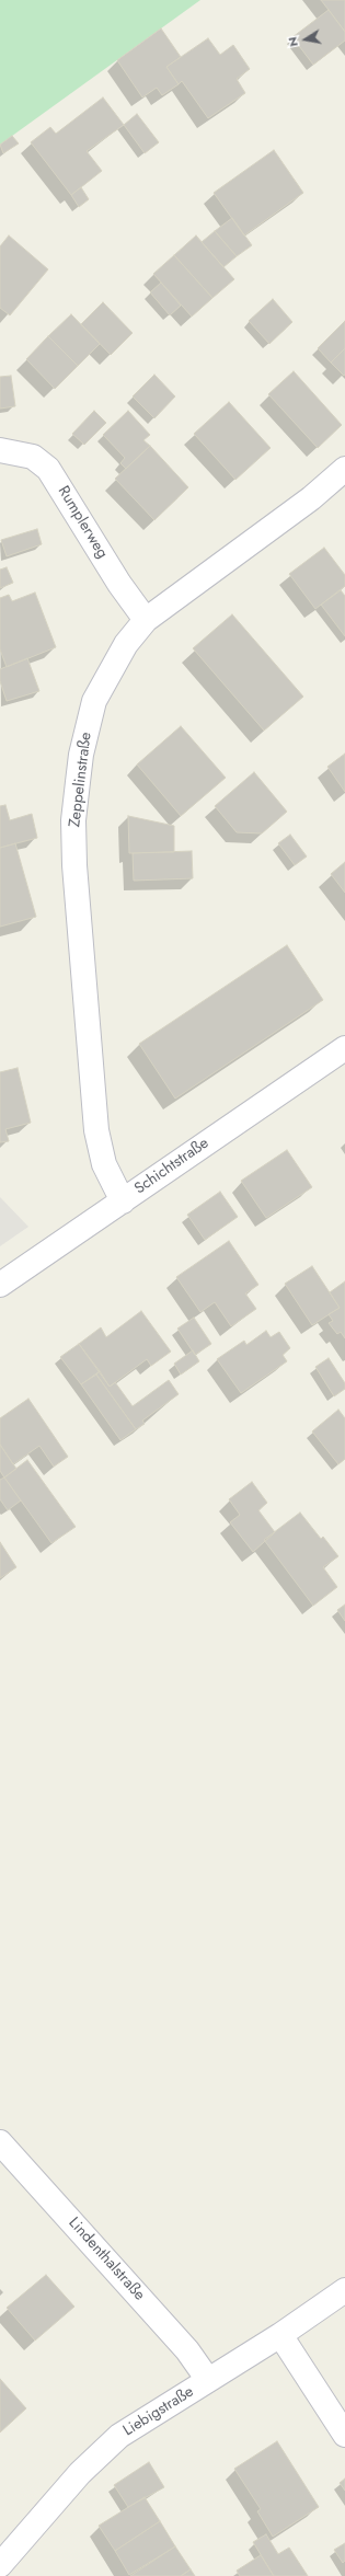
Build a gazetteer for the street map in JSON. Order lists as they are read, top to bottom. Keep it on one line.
{"streets":{"street":["Rumplerweg","Zeppelinstraße","Schichtstraße","Lindenthalstraße","Liebigstraße"]},"crossings":[["Rumplerweg","Zeppelinstraße"],["Zeppelinstraße","Schichtstraße"],["Lindenthalstraße","Liebigstraße"]],"north":"left"}
